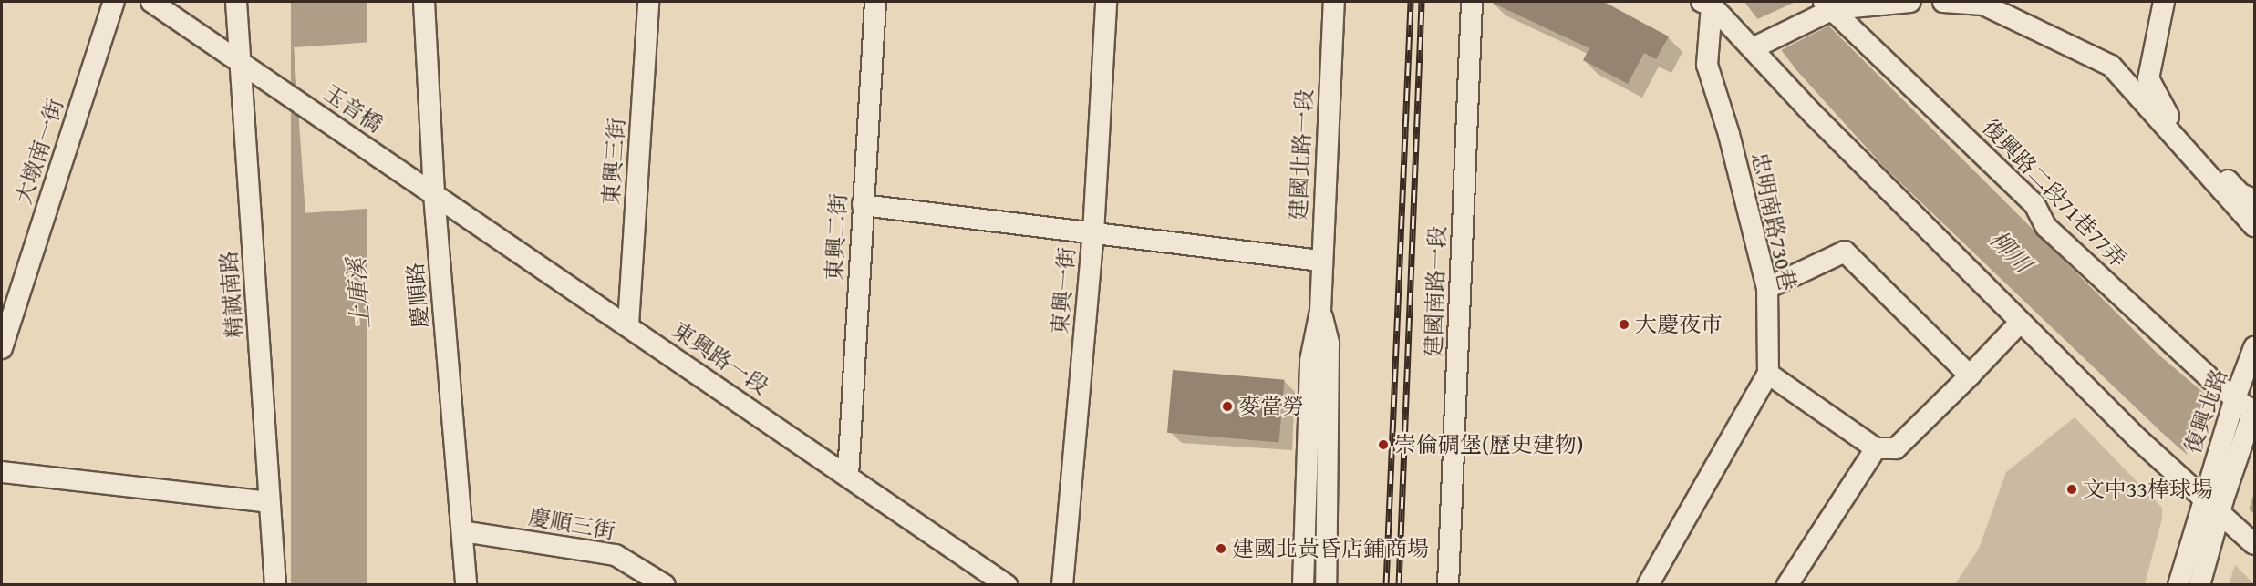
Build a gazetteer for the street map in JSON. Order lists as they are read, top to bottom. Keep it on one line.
{"streets":{"street":["玉音橋","大墩南一街","建國北路一段","東興三街","復興路二段71巷77弄","忠明南路730巷","東興二街","東興一街","建國南路一段","精誠南路","慶順路","東興路一段","復興北路","慶順三街"]},"crossings":[["玉音橋","精誠南路"],["玉音橋","東興路一段"],["東興三街","東興路一段"],["復興路二段71巷77弄","復興北路"],["忠明南路730巷","復興北路"],["東興二街","東興路一段"],["慶順路","東興路一段"],["慶順路","慶順三街"]],"water":["柳川","土庫溪"],"places":["大慶夜市","麥當勞","崇倫碉堡(歷史建物)","文中33棒球場","建國北黃昏店鋪商場"]}
